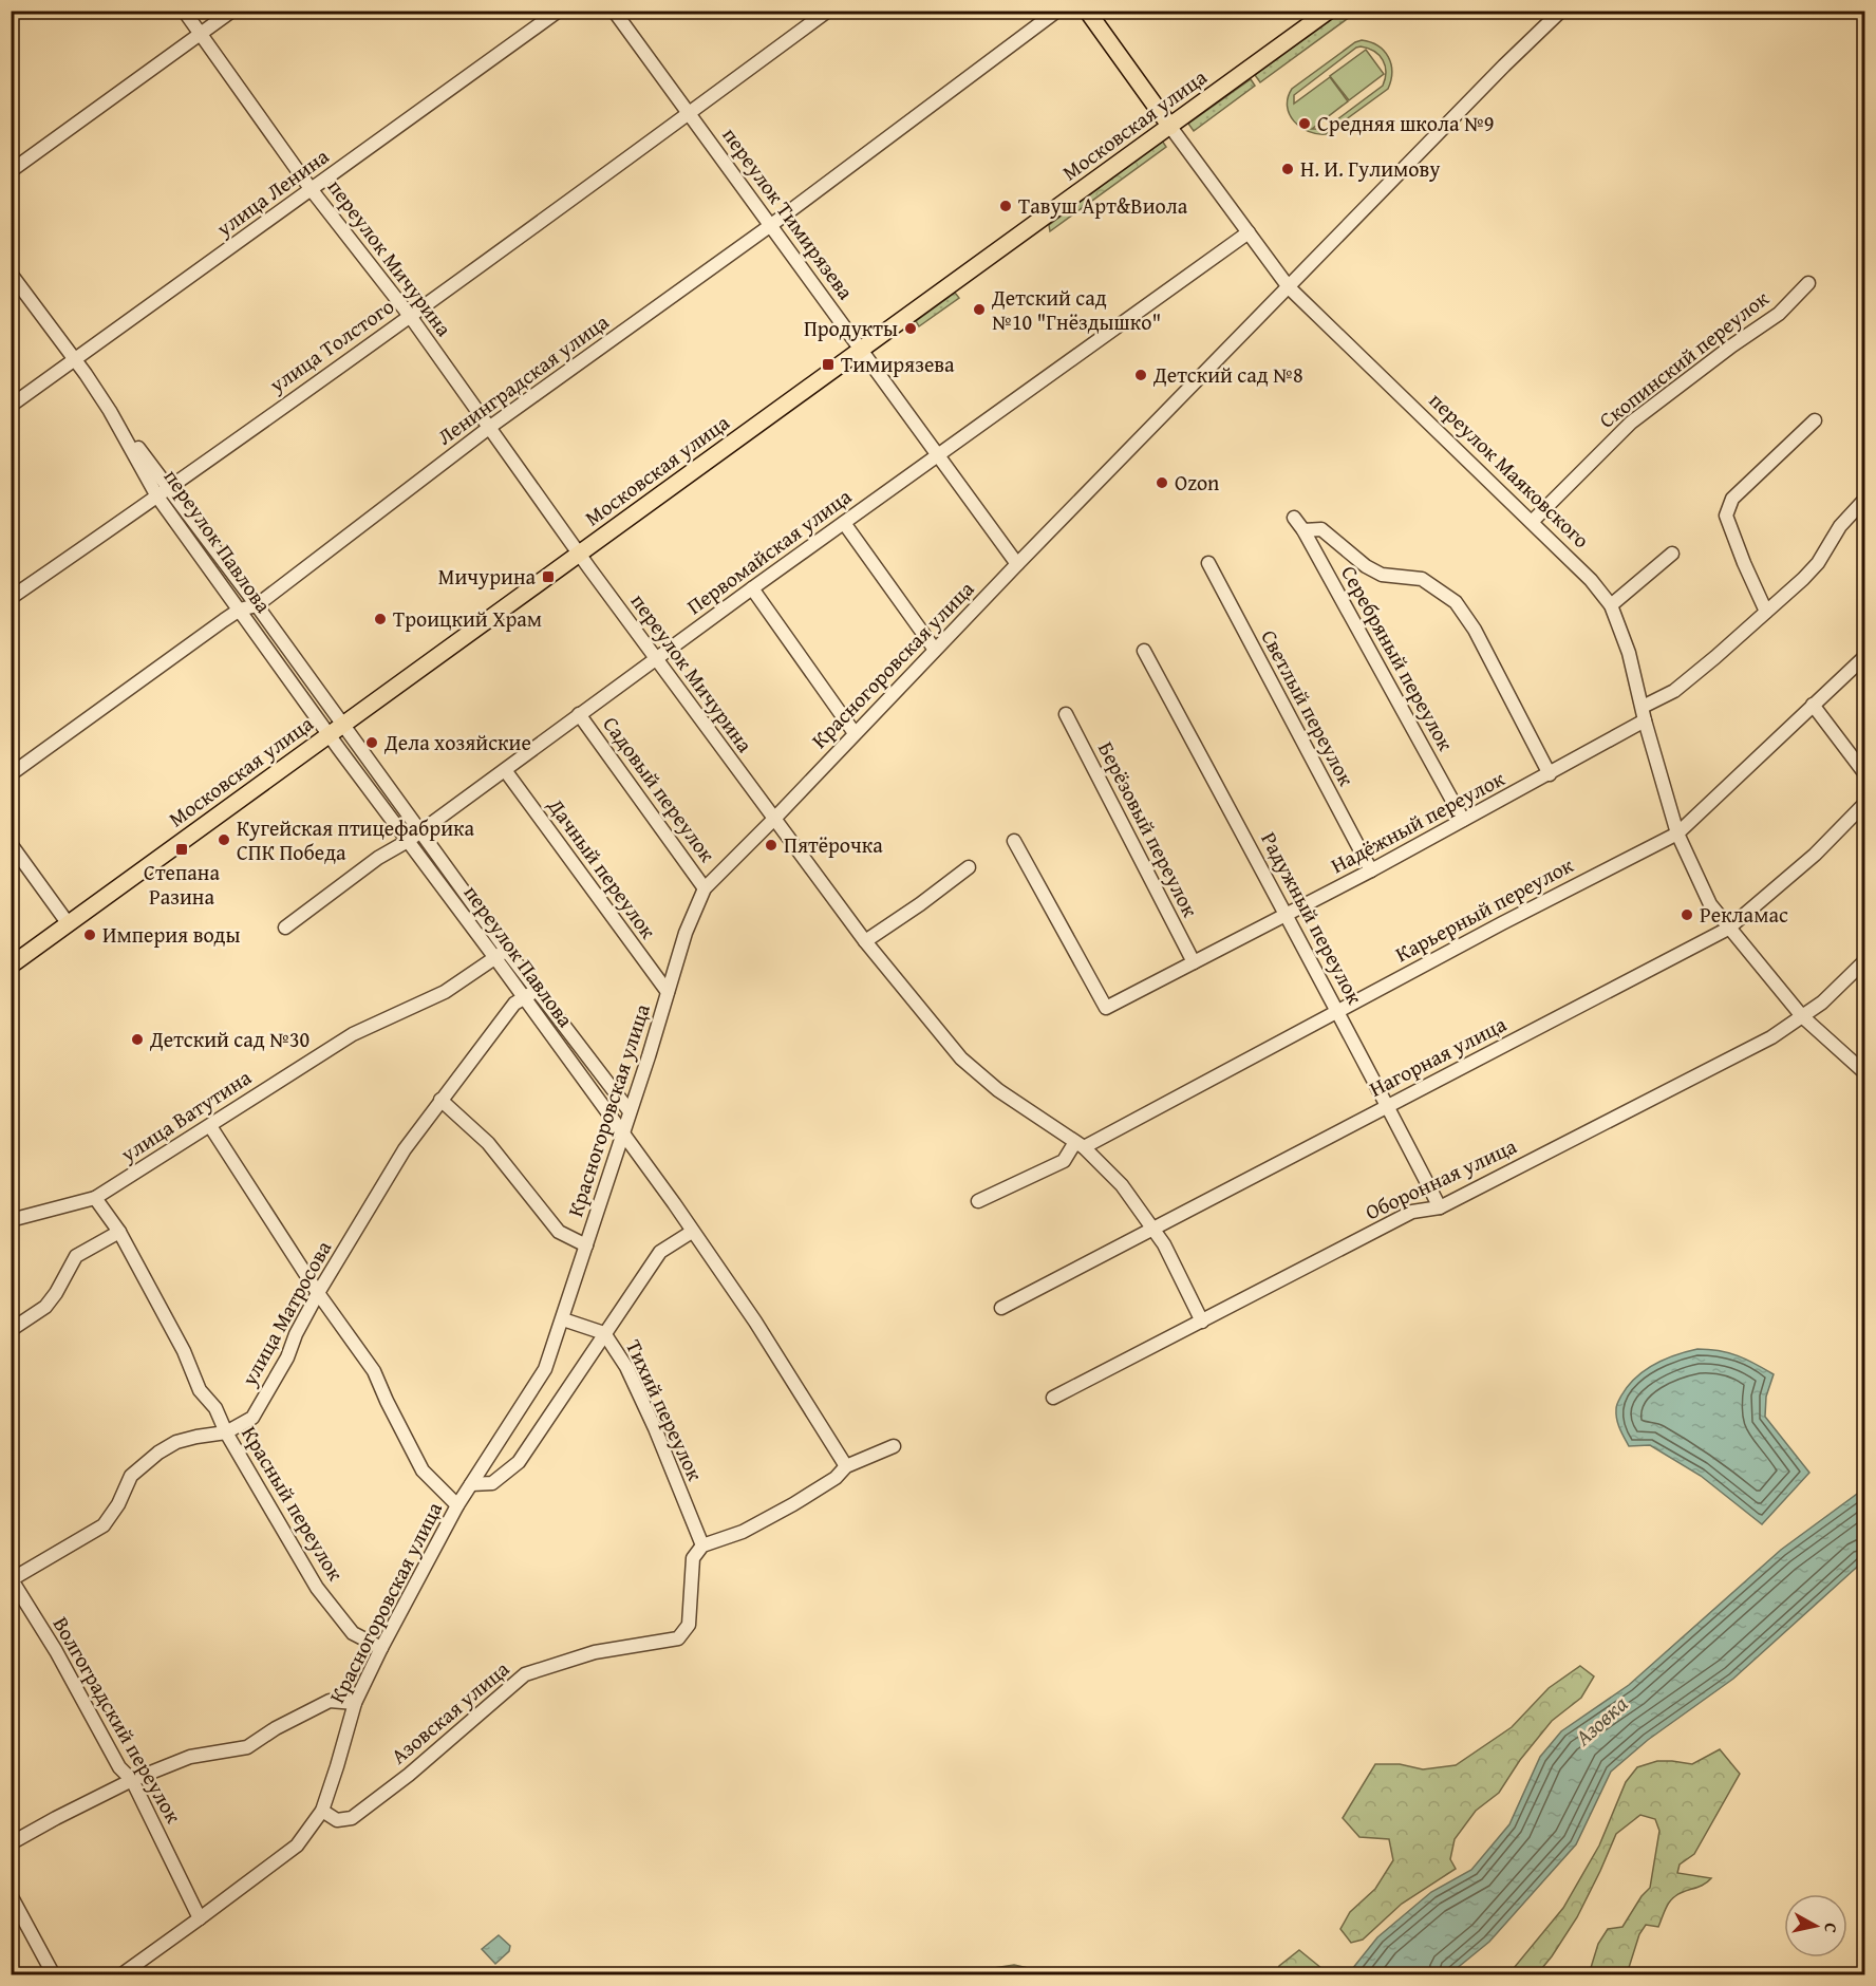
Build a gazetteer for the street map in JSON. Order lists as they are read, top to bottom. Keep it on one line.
{"streets":{"main road":["Московская улица","переулок Маяковского"],"street":["улица Ленина","переулок Тимирязева","переулок Мичурина","улица Толстого","Скопинский переулок","Ленинградская улица","переулок Павлова","Первомайская улица","Серебряный переулок","Красногоровская улица","Светлый переулок","Садовый переулок","Надёжный переулок","Берёзовый переулок","Дачный переулок","Карьерный переулок","Радужный переулок","Нагорная улица","улица Ватутина","Оборонная улица","улица Матросова","Тихий переулок","Красный переулок","Азовская улица","Волгоградский переулок"]},"crossings":[["Московская улица","переулок Тимирязева"],["Московская улица","переулок Мичурина"],["Московская улица","переулок Маяковского"],["Московская улица","переулок Павлова"],["улица Ленина","переулок Мичурина"],["улица Ленина","переулок Павлова"],["переулок Тимирязева","улица Толстого"],["переулок Тимирязева","Ленинградская улица"],["переулок Тимирязева","Первомайская улица"],["переулок Тимирязева","Красногоровская улица"],["переулок Мичурина","улица Толстого"],["переулок Мичурина","Ленинградская улица"],["переулок Мичурина","Первомайская улица"],["переулок Мичурина","Красногоровская улица"],["переулок Мичурина","Карьерный переулок"],["переулок Мичурина","Нагорная улица"],["переулок Мичурина","Оборонная улица"],["улица Толстого","переулок Павлова"],["Скопинский переулок","переулок Маяковского"],["Ленинградская улица","переулок Павлова"],["переулок Маяковского","Первомайская улица"],["переулок Маяковского","Красногоровская улица"],["переулок Маяковского","Надёжный переулок"],["переулок Маяковского","Карьерный переулок"],["переулок Маяковского","Нагорная улица"],["переулок Маяковского","Оборонная улица"],["переулок Павлова","Первомайская улица"],["переулок Павлова","Красногоровская улица"],["переулок Павлова","улица Ватутина"],["переулок Павлова","улица Матросова"],["Первомайская улица","Садовый переулок"],["Первомайская улица","Дачный переулок"],["Серебряный переулок","Надёжный переулок"],["Красногоровская улица","Садовый переулок"],["Красногоровская улица","Дачный переулок"],["Красногоровская улица","Тихий переулок"],["Красногоровская улица","Красный переулок"],["Красногоровская улица","Азовская улица"],["Красногоровская улица","Волгоградский переулок"],["Светлый переулок","Надёжный переулок"],["Надёжный переулок","Берёзовый переулок"],["Надёжный переулок","Радужный переулок"],["Карьерный переулок","Радужный переулок"],["Радужный переулок","Нагорная улица"],["Радужный переулок","Оборонная улица"],["улица Ватутина","Красный переулок"],["улица Матросова","Красный переулок"],["улица Матросова","Волгоградский переулок"],["Тихий переулок","Азовская улица"]],"water":["Азовка"],"places":{"other":["Средняя школа №9","Н. И. Гулимову","Тавуш Арт&Виола","Детский сад №10 \"Гнёздышко\"","Продукты","Детский сад №8","Ozon","Троицкий Храм","Дела хозяйские","Кугейская птицефабрика СПК Победа","Пятёрочка","Рекламас","Империя воды","Детский сад №30"],"transit":["Тимирязева","Мичурина","Степана Разина"]},"north":"right"}
